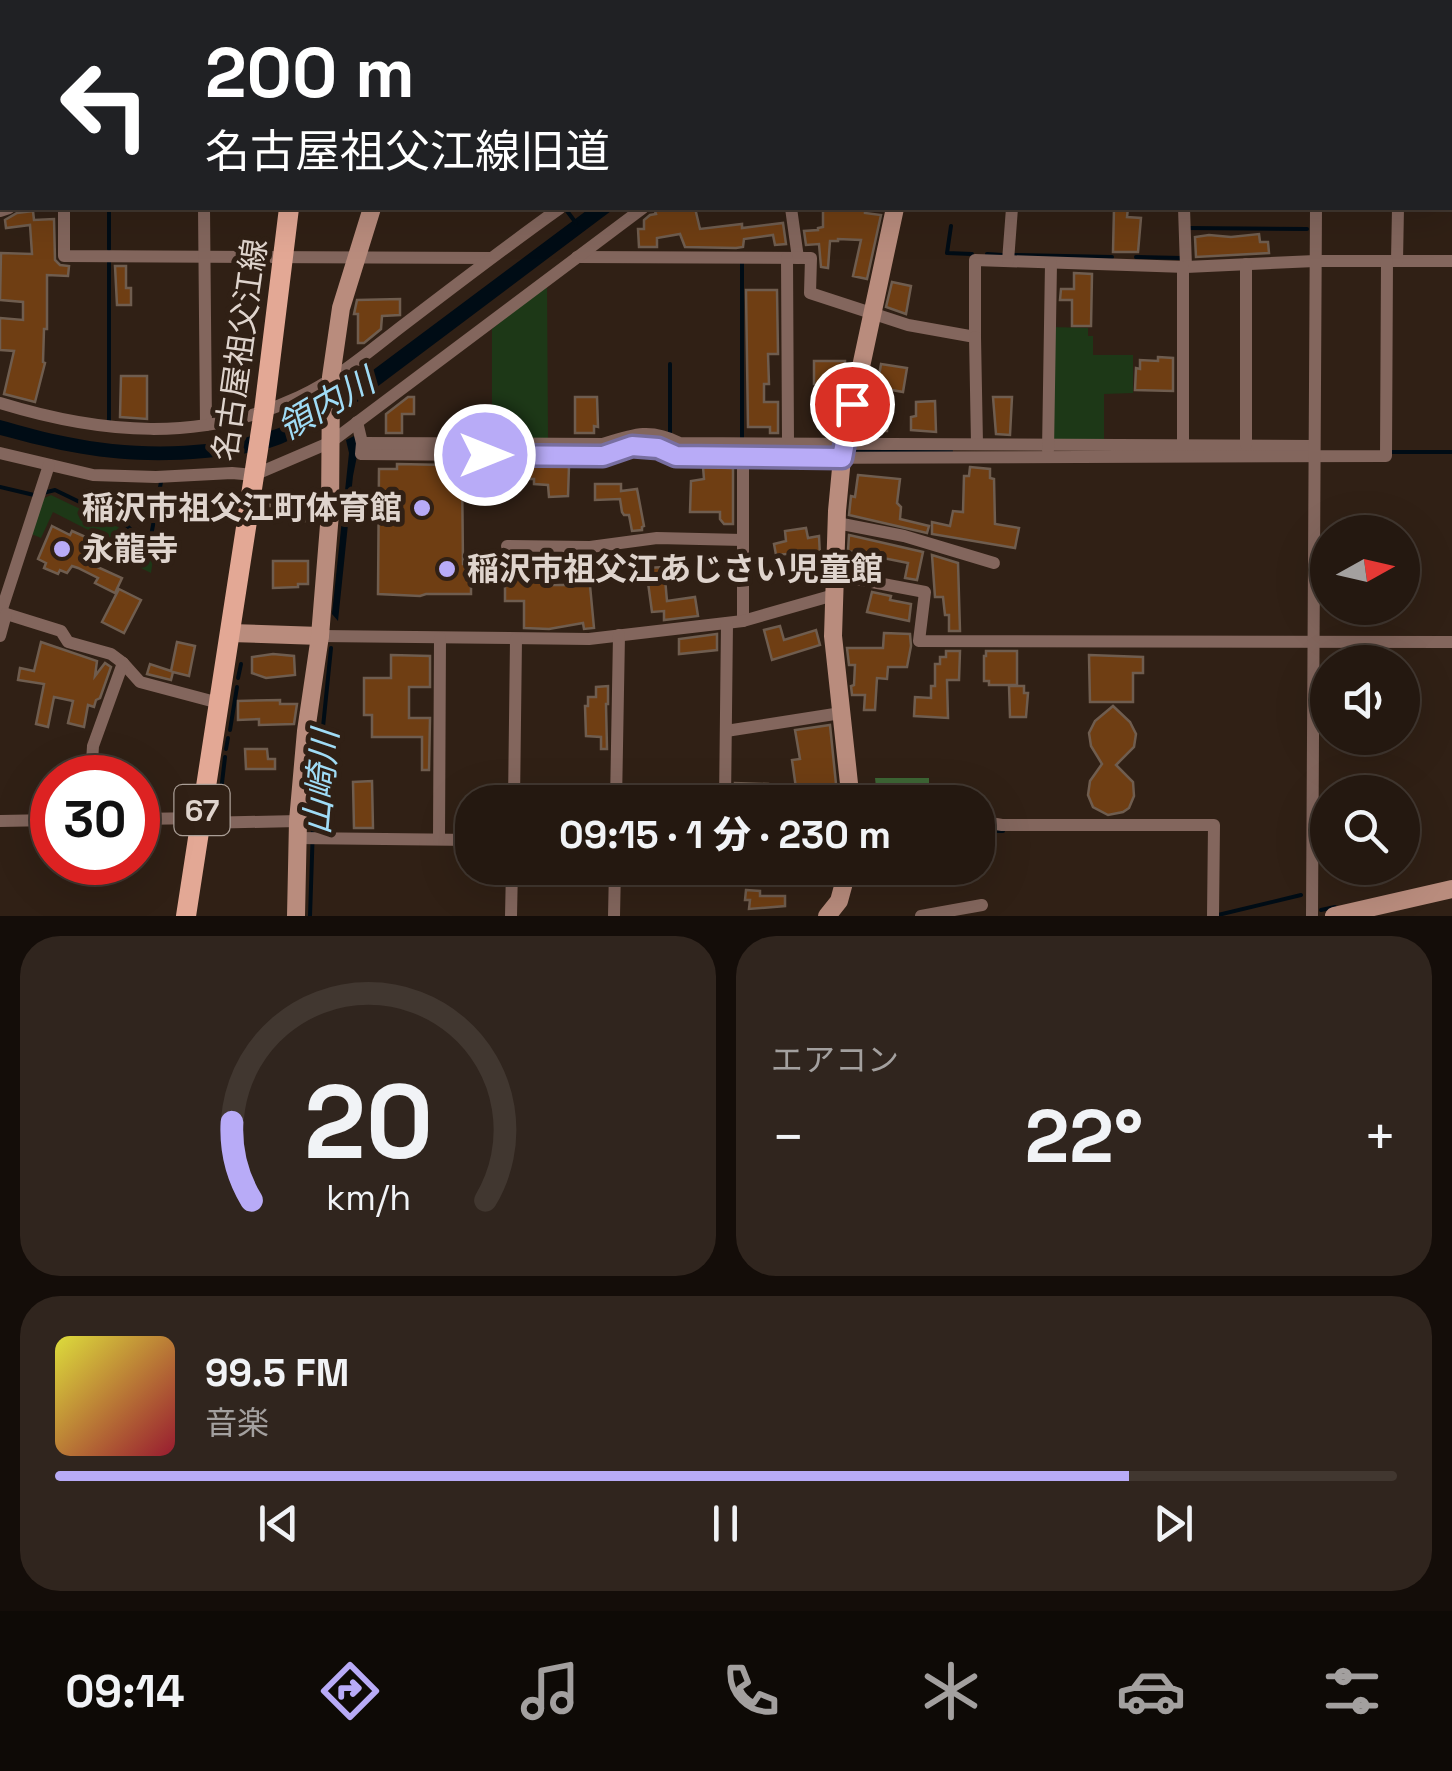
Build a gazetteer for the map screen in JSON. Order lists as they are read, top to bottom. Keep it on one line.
{"streets":{"main road":["名古屋祖父江線","67"]},"water":["領内川","山崎川"],"places":["稲沢市祖父江町体育館","永龍寺","稲沢市祖父江あじさい児童館"],"north":"right","page":{"turn":["200 m","名古屋祖父江線旧道"],"limit":"30","trip":"09:15 · 1 分 · 230 m","tile":"エアコン","heat":["−","22°","+"],"song":["99.5 FM","音楽"],"tabs":"09:14","gauge":["20","km/h"]}}
